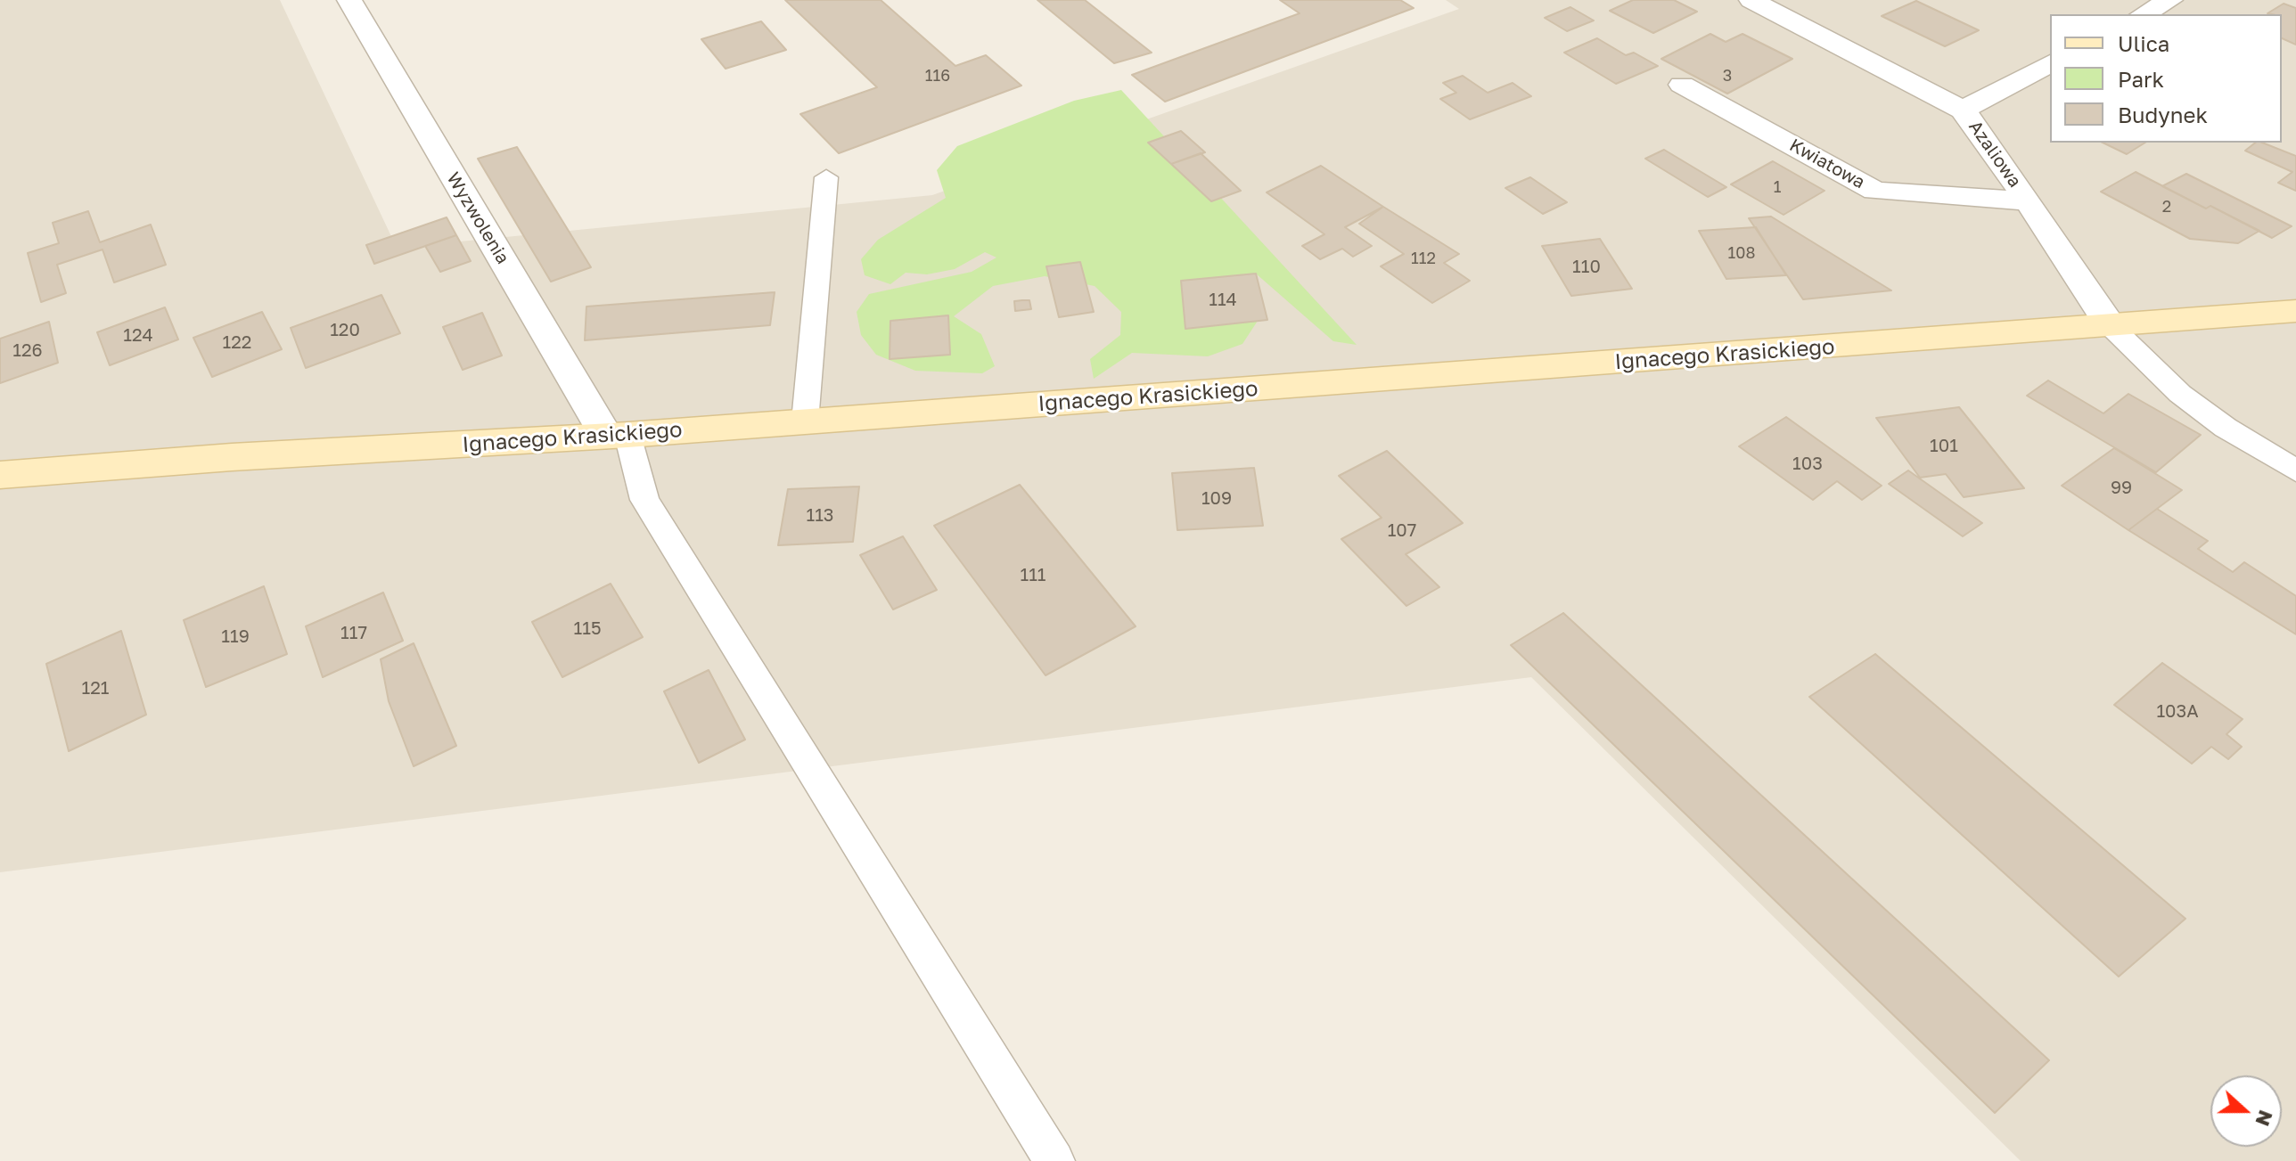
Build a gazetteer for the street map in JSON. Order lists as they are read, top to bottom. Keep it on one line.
{"streets":{"street":["Azaliowa","Kwiatowa","Wyzwolenia","Ignacego Krasickiego"]},"crossings":[["Azaliowa","Kwiatowa"],["Azaliowa","Ignacego Krasickiego"],["Wyzwolenia","Ignacego Krasickiego"]],"house_numbers":["116","3","1","2","108","112","110","114","120","124","122","126","101","103","99","109","113","107","111","115","117","119","121","103A"],"legend":["Ulica","Park","Budynek"],"north":"right"}
